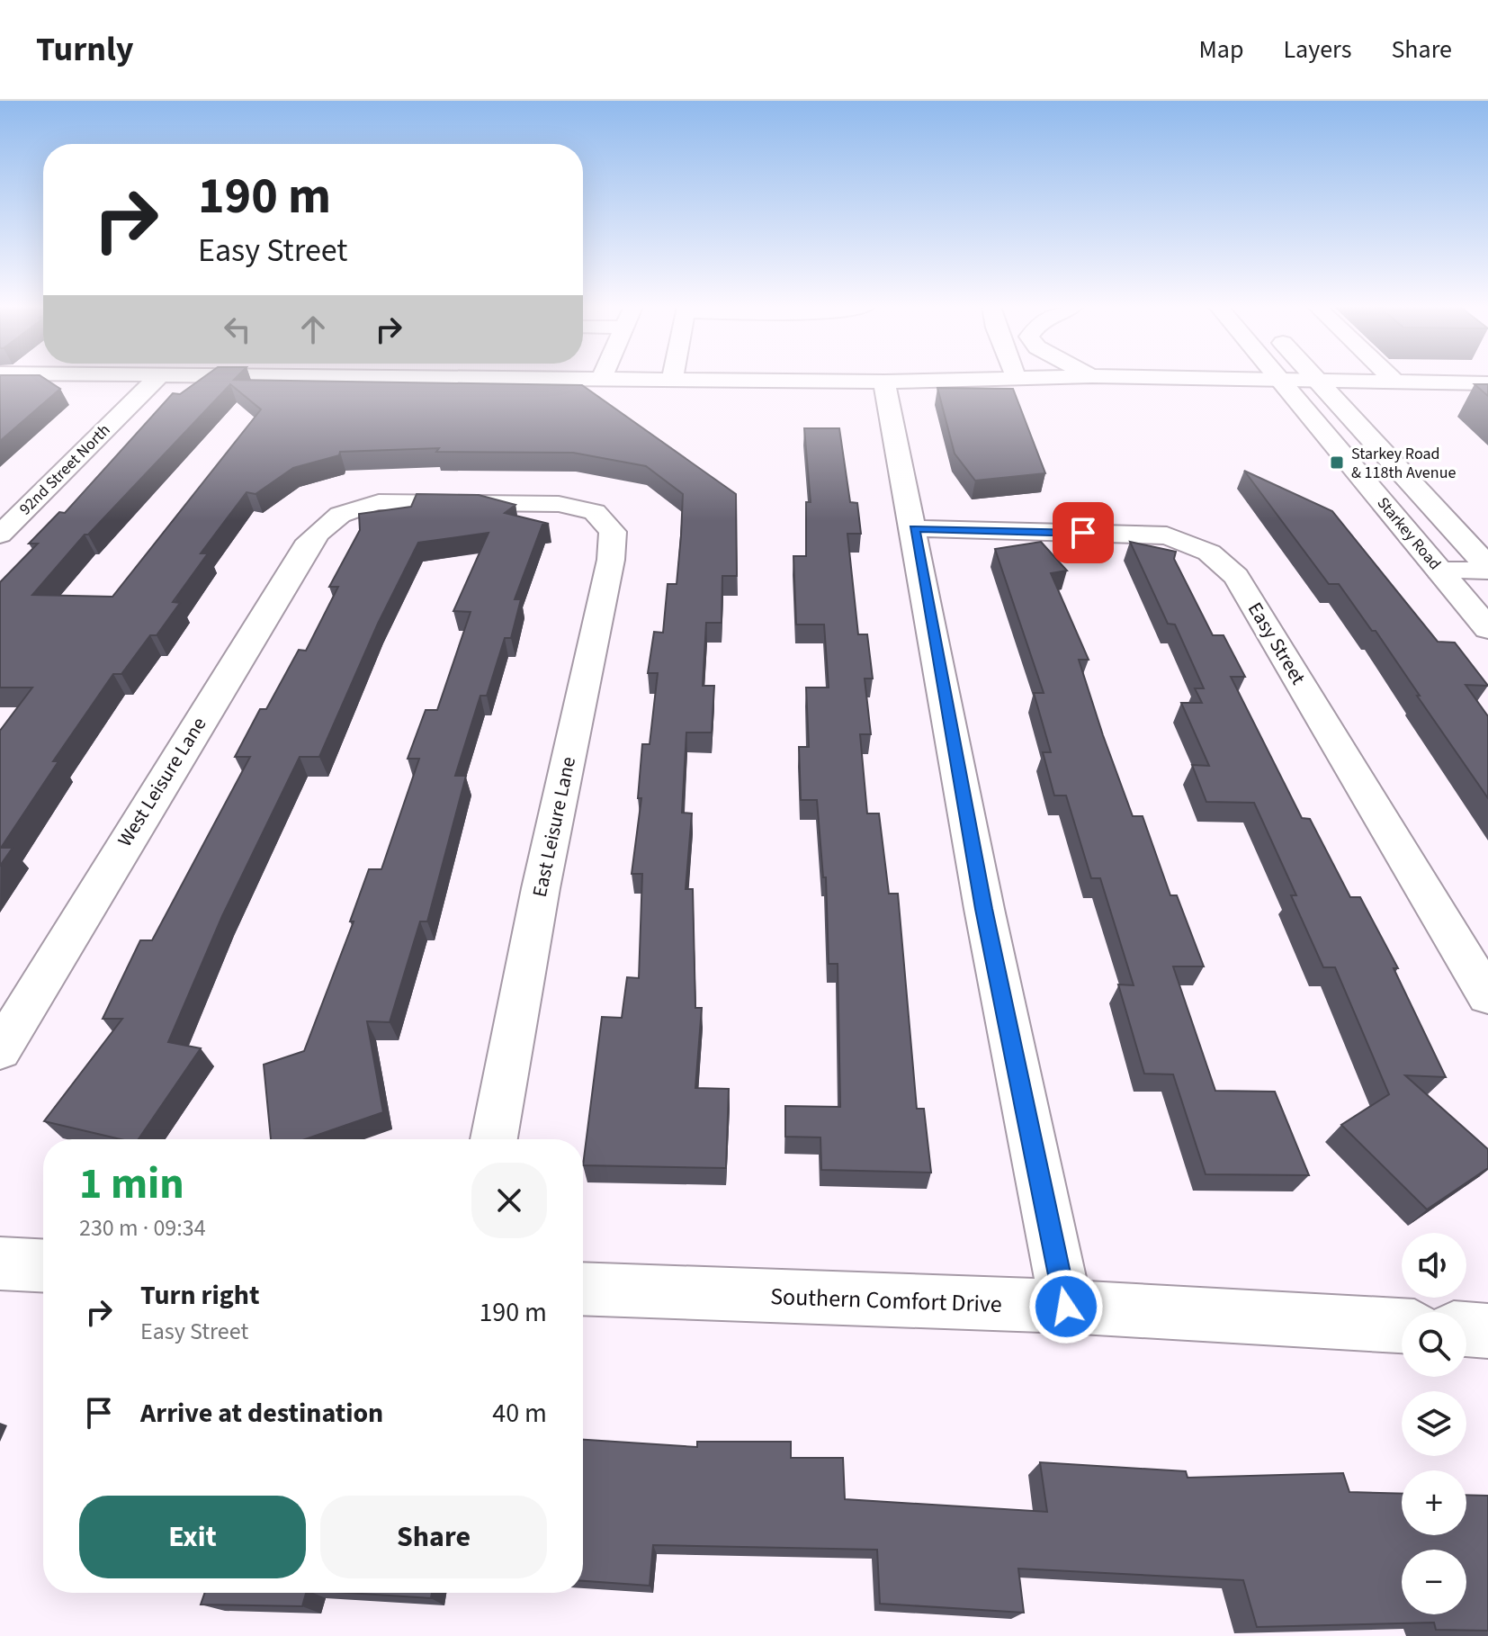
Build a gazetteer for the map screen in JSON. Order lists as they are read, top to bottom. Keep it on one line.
{"streets":{"main road":["Starkey Road"],"street":["92nd Street North","Easy Street","West Leisure Lane","East Leisure Lane","Southern Comfort Drive"]},"crossings":[["West Leisure Lane","East Leisure Lane"]],"places":{"transit":["Starkey Road & 118th Avenue"]},"page":{"header":"Turnly","nav":["Map","Layers","Share"],"turn":["190 m","Easy Street"],"heading":["1 min","230 m · 09:34"],"map_buttons":["+","−"],"list":[{"name":"Turn right","note":"Easy Street","value":"190 m"},{"name":"Arrive at destination","value":"40 m"}],"buttons":["Exit","Share"]}}
